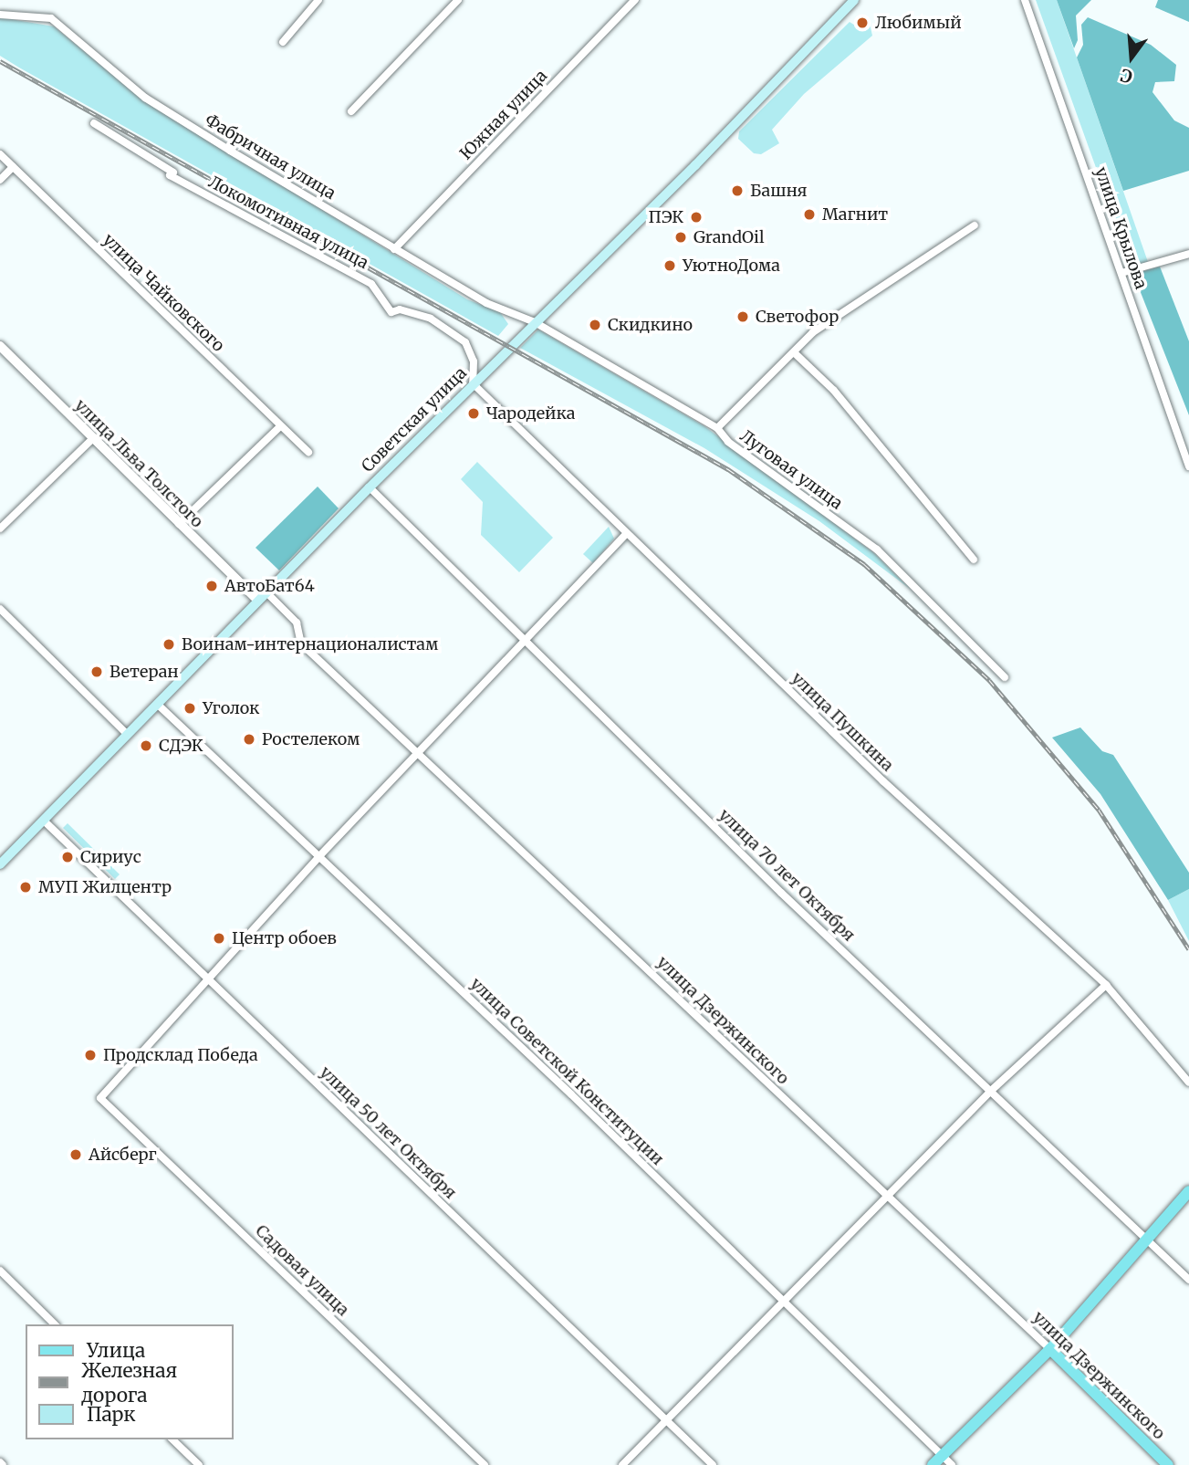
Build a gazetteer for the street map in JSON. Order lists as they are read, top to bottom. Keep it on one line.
{"streets":{"main road":["Советская улица","улица Дзержинского"],"street":["Южная улица","Фабричная улица","Локомотивная улица","улица Крылова","улица Чайковского","улица Льва Толстого","Луговая улица","улица Пушкина","улица 70 лет Октября","улица Советской Конституции","улица 50 лет Октября","Садовая улица"]},"crossings":[["Южная улица","Фабричная улица"],["Фабричная улица","Советская улица"],["Фабричная улица","Луговая улица"],["Локомотивная улица","Советская улица"],["Локомотивная улица","улица Пушкина"],["Советская улица","улица Льва Толстого"],["Советская улица","Луговая улица"],["Советская улица","улица Пушкина"],["Советская улица","улица 70 лет Октября"],["Советская улица","улица Дзержинского"],["Советская улица","улица Советской Конституции"],["Советская улица","улица 50 лет Октября"],["улица 50 лет Октября","Садовая улица"]],"places":["Любимый","Башня","Магнит","ПЭК","GrandOil","УютноДома","Светофор","Скидкино","Чародейка","АвтоБат64","Воинам-интернационалистам","Ветеран","Уголок","Ростелеком","СДЭК","Сириус","МУП Жилцентр","Центр обоев","Продсклад Победа","Айсберг"],"legend":["Улица","Железная дорога","Парк"],"north":"bottom"}
